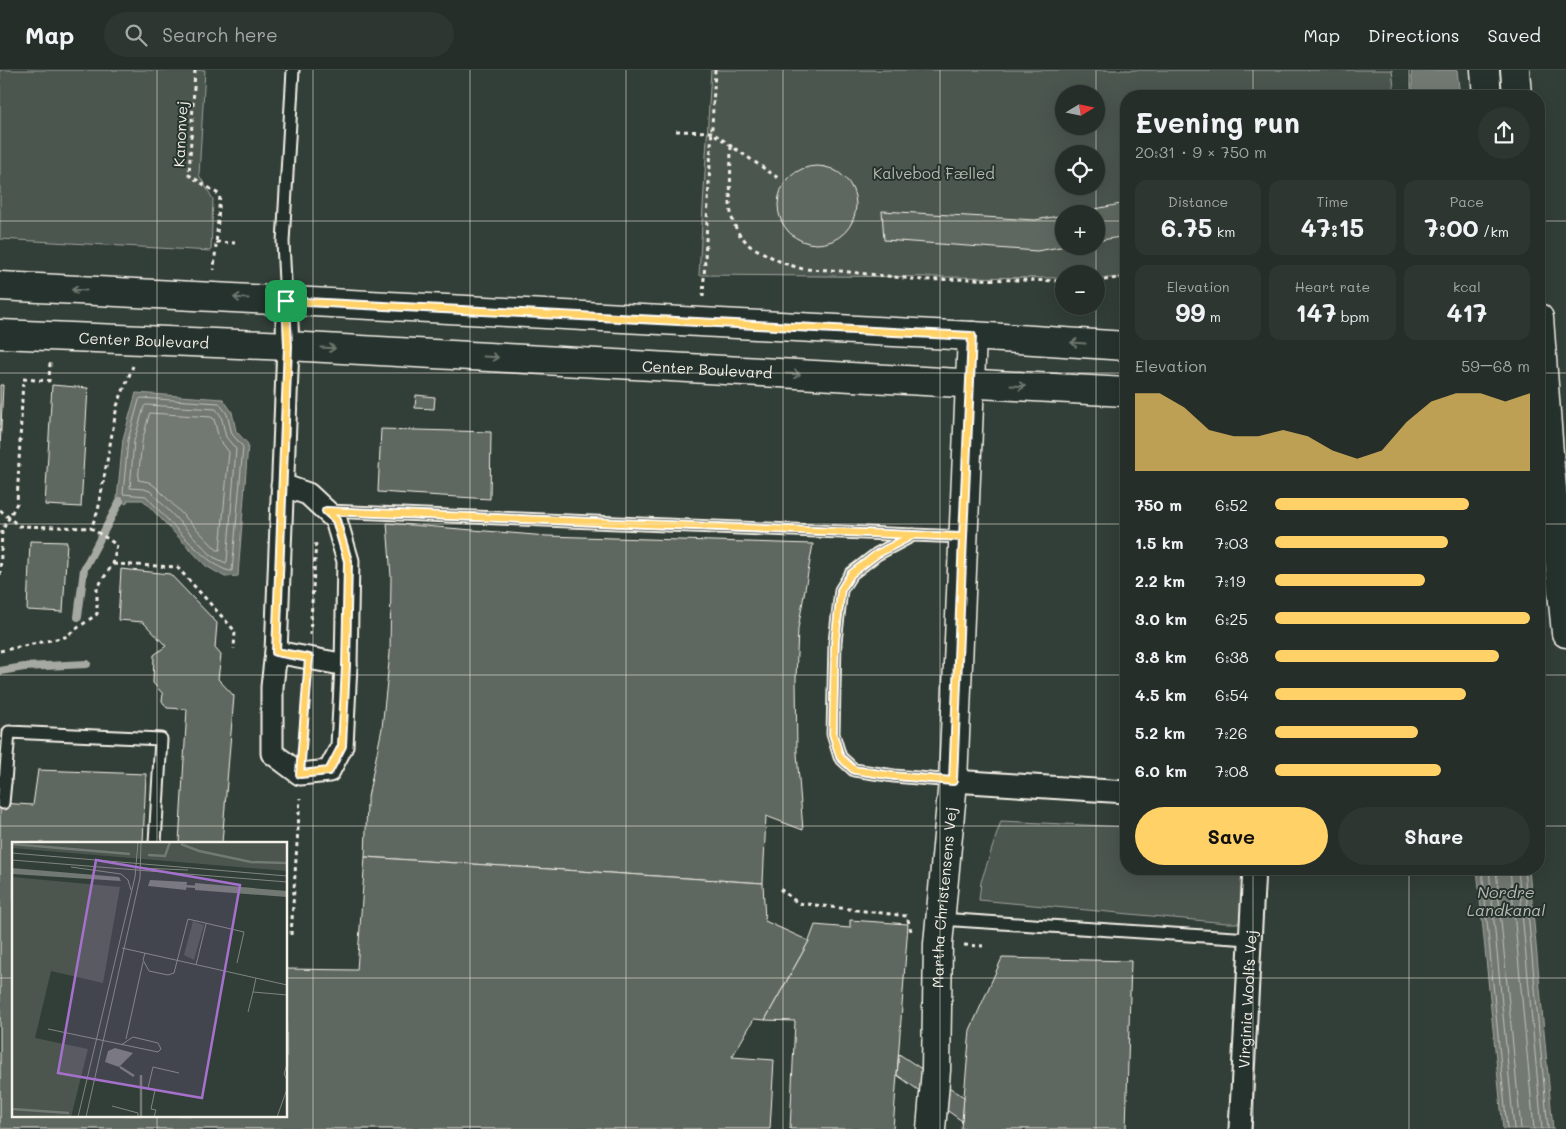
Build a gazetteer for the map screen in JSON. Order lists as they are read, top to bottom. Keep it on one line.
{"streets":{"street":["Center Boulevard","Martha Christensens Vej","Virginia Woolfs Vej"],"path":["Kanonvej"]},"crossings":[["Center Boulevard","Martha Christensens Vej"]],"water":["Nordre Landkanal"],"parks":["Kalvebod Fælled"],"north":"right","page":{"header":"Map","search":"Search here","nav":["Map","Directions","Saved"],"map_buttons":["+","−"],"heading":["Evening run","20:31 · 9 × 750 m"],"stats":[["Distance","6.75 km"],["Time","47:15"],["Pace","7:00 /km"],["Elevation","99 m"],["Heart rate","147 bpm"],["kcal","417"]],"chart":["Elevation","59–68 m"],"list":[{"name":"750 m","note":"6:52"},{"name":"1.5 km","note":"7:03"},{"name":"2.2 km","note":"7:19"},{"name":"3.0 km","note":"6:25"},{"name":"3.8 km","note":"6:38"},{"name":"4.5 km","note":"6:54"},{"name":"5.2 km","note":"7:26"},{"name":"6.0 km","note":"7:08"}],"buttons":["Save","Share"]}}
